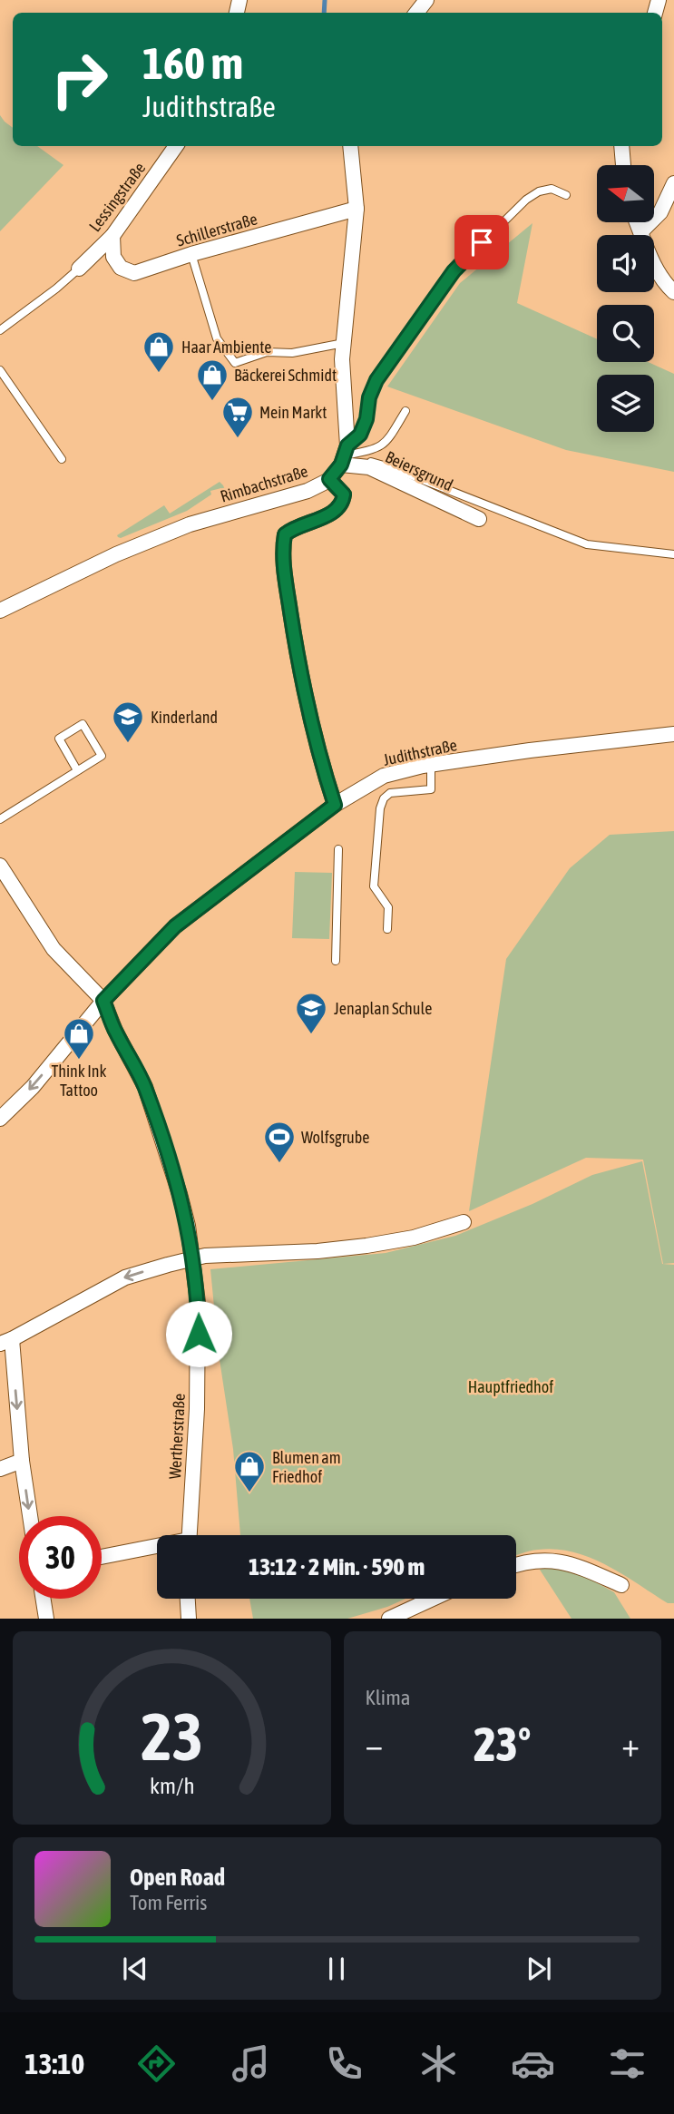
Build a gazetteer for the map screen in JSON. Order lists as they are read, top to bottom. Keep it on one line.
{"streets":{"street":["Lessingstraße","Schillerstraße","Beiersgrund","Rimbachstraße","Judithstraße","Wertherstraße"]},"crossings":[["Lessingstraße","Schillerstraße"],["Beiersgrund","Rimbachstraße"],["Judithstraße","Wertherstraße"]],"parks":["Hauptfriedhof"],"places":{"shop":["Haar Ambiente","Bäckerei Schmidt","Think Ink Tattoo","Blumen am Friedhof"],"supermarket":["Mein Markt"],"school or university":["Kinderland","Jenaplan Schule"],"sports":["Wolfsgrube"]},"north":"left","page":{"turn":["160 m","Judithstraße"],"limit":"30","trip":"13:12 · 2 Min. · 590 m","tile":"Klima","heat":["−","23°","+"],"song":["Open Road","Tom Ferris"],"tabs":"13:10","gauge":["23","km/h"]}}
